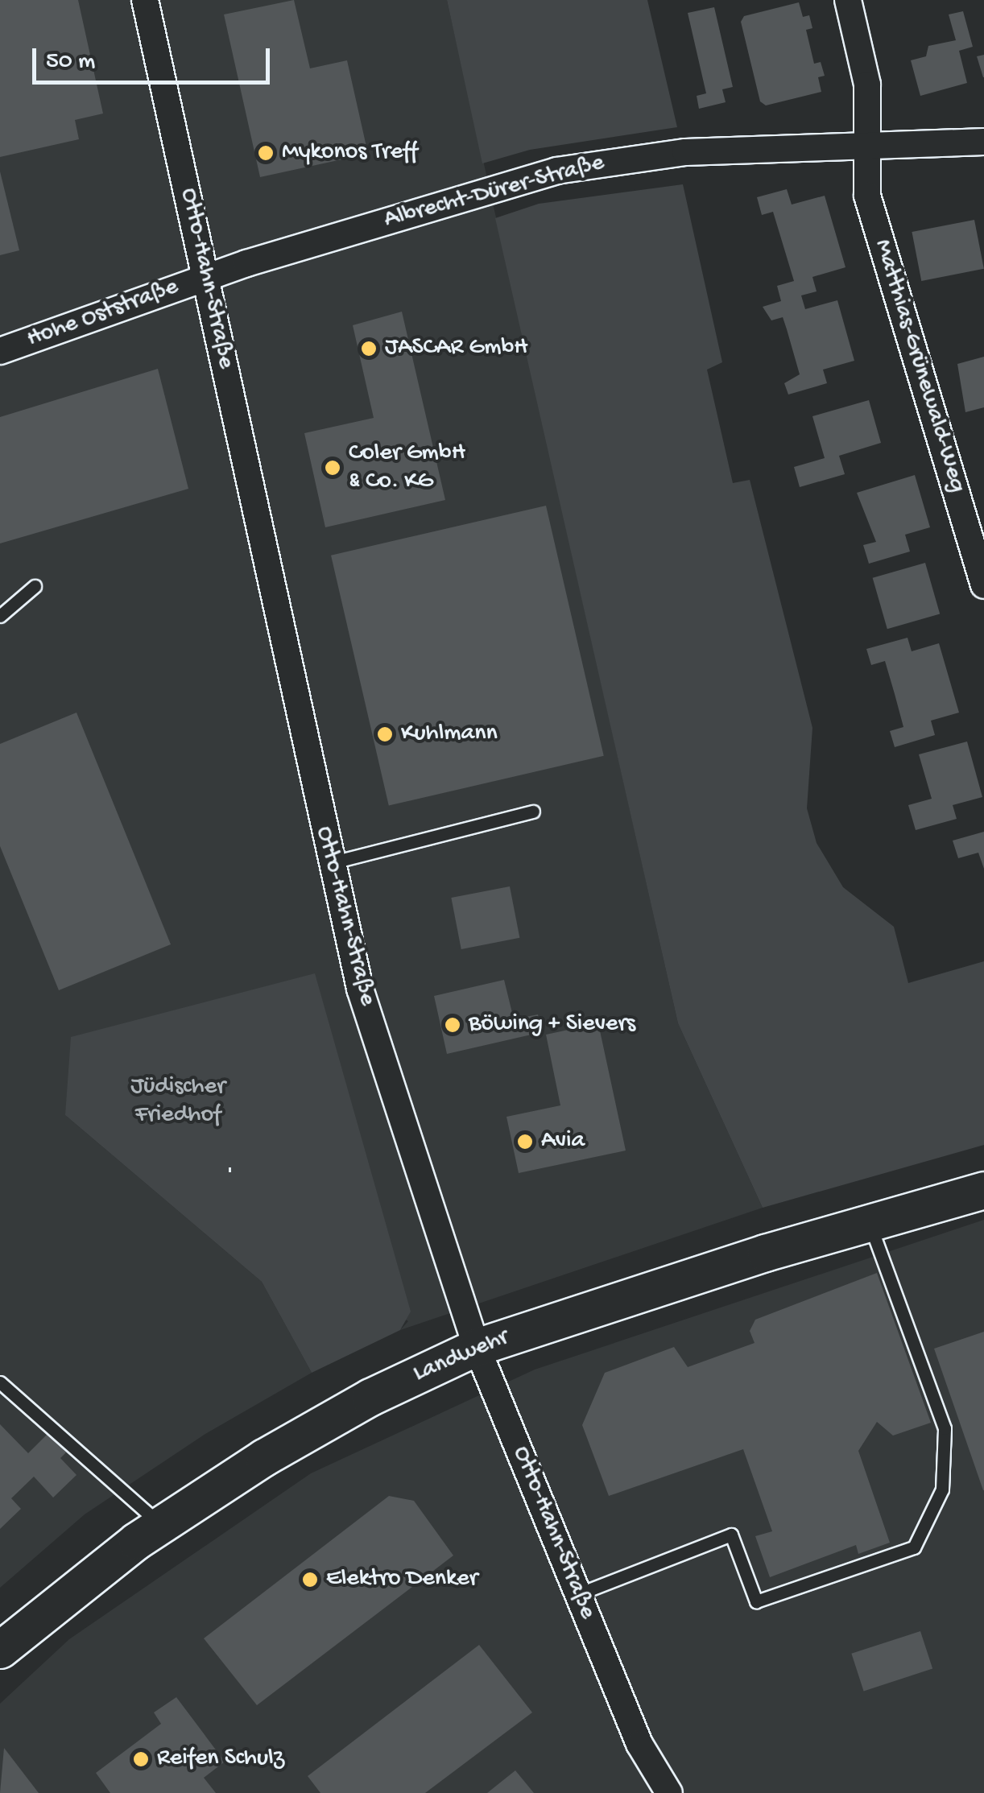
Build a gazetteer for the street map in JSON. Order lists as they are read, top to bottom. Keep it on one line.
{"streets":{"main road":["Landwehr"],"street":["Albrecht-Dürer-Straße","Otto-Hahn-Straße","Hohe Oststraße","Matthias-Grünewald-Weg"]},"crossings":[["Albrecht-Dürer-Straße","Otto-Hahn-Straße"],["Albrecht-Dürer-Straße","Hohe Oststraße"],["Albrecht-Dürer-Straße","Matthias-Grünewald-Weg"],["Otto-Hahn-Straße","Hohe Oststraße"],["Otto-Hahn-Straße","Landwehr"]],"parks":["Jüdischer Friedhof"],"places":["Mykonos Treff","JASCAR GmbH","Coler GmbH & Co. KG","Kuhlmann","Böwing + Sievers","Avia","Elektro Denker","Reifen Schulz"],"scale_bar":"50 m"}
